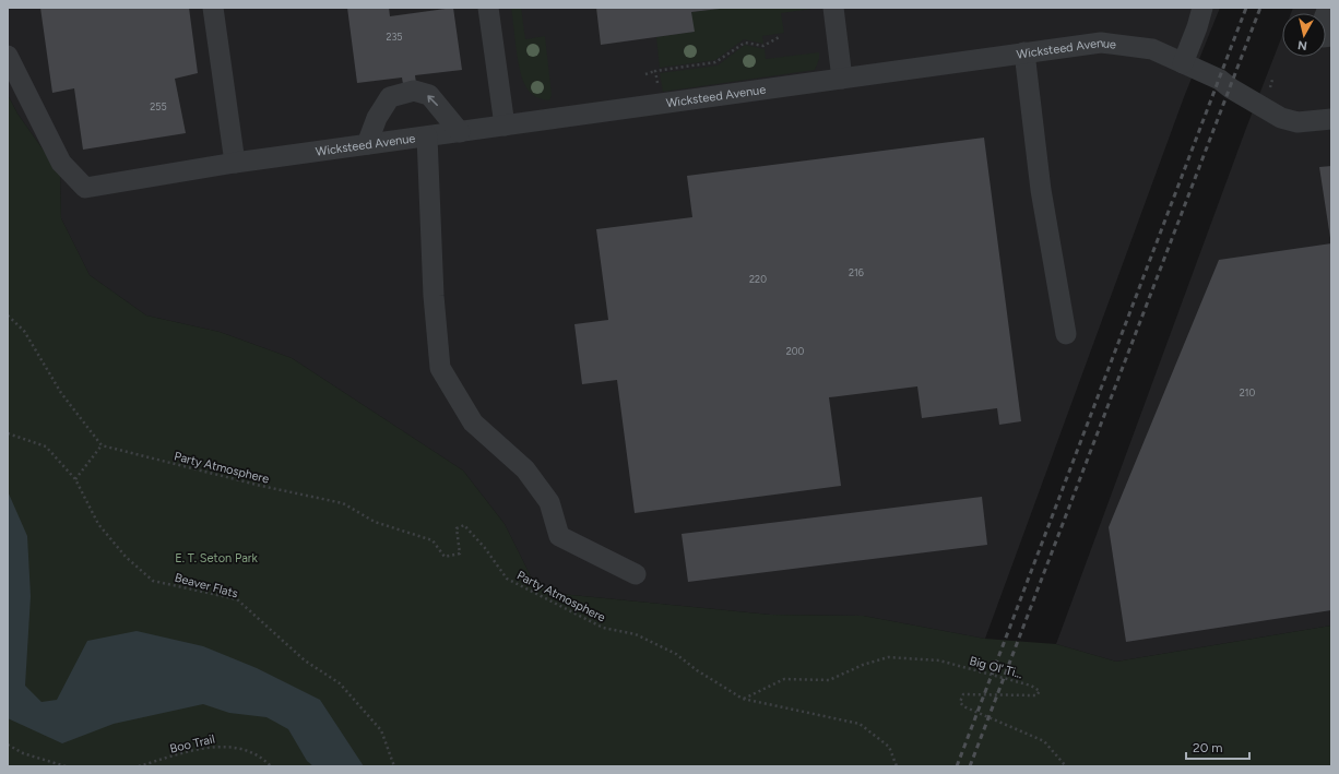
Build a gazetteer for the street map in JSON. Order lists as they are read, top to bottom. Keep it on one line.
{"streets":{"street":["Wicksteed Avenue"],"path":["Party Atmosphere","Beaver Flats","Big Ol' Ti...","Boo Trail"]},"crossings":[["Party Atmosphere","Big Ol' Ti..."]],"parks":["E. T. Seton Park"],"house_numbers":["235","255","216","220","200","210"],"scale_bar":"20 m","north":"bottom"}
